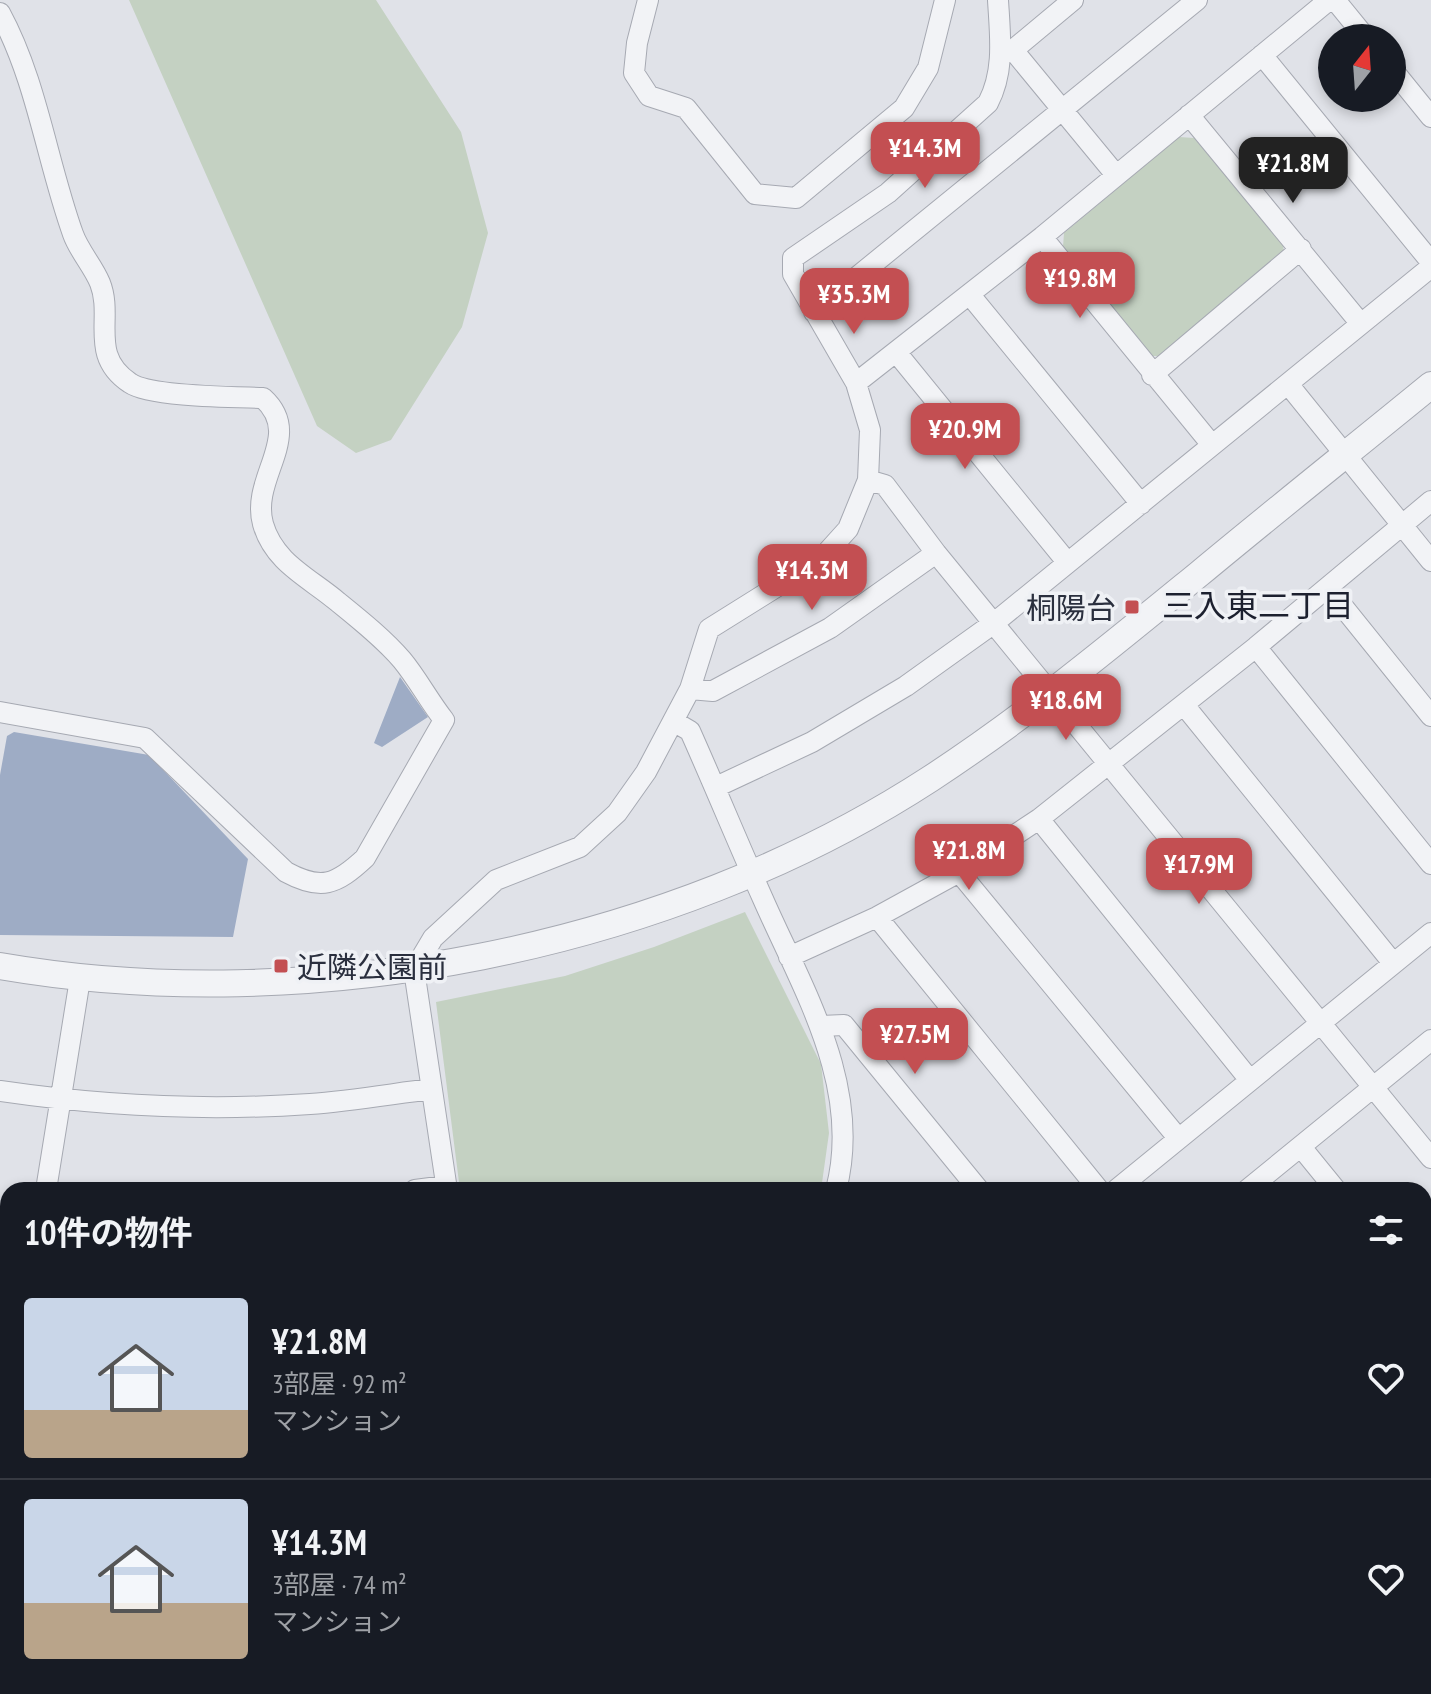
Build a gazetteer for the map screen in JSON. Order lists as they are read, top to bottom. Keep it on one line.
{"districts":["三入東二丁目"],"places":{"transit":["桐陽台","近隣公園前"]},"north":"top","page":{"price":["¥14.3M","¥21.8M","¥19.8M","¥35.3M","¥20.9M","¥14.3M","¥18.6M","¥21.8M","¥17.9M","¥27.5M"],"heading":"10件の物件","list":[{"name":"¥21.8M","note":"3部屋 · 92 m² · マンション"},{"name":"¥14.3M","note":"3部屋 · 74 m² · マンション"}]}}
